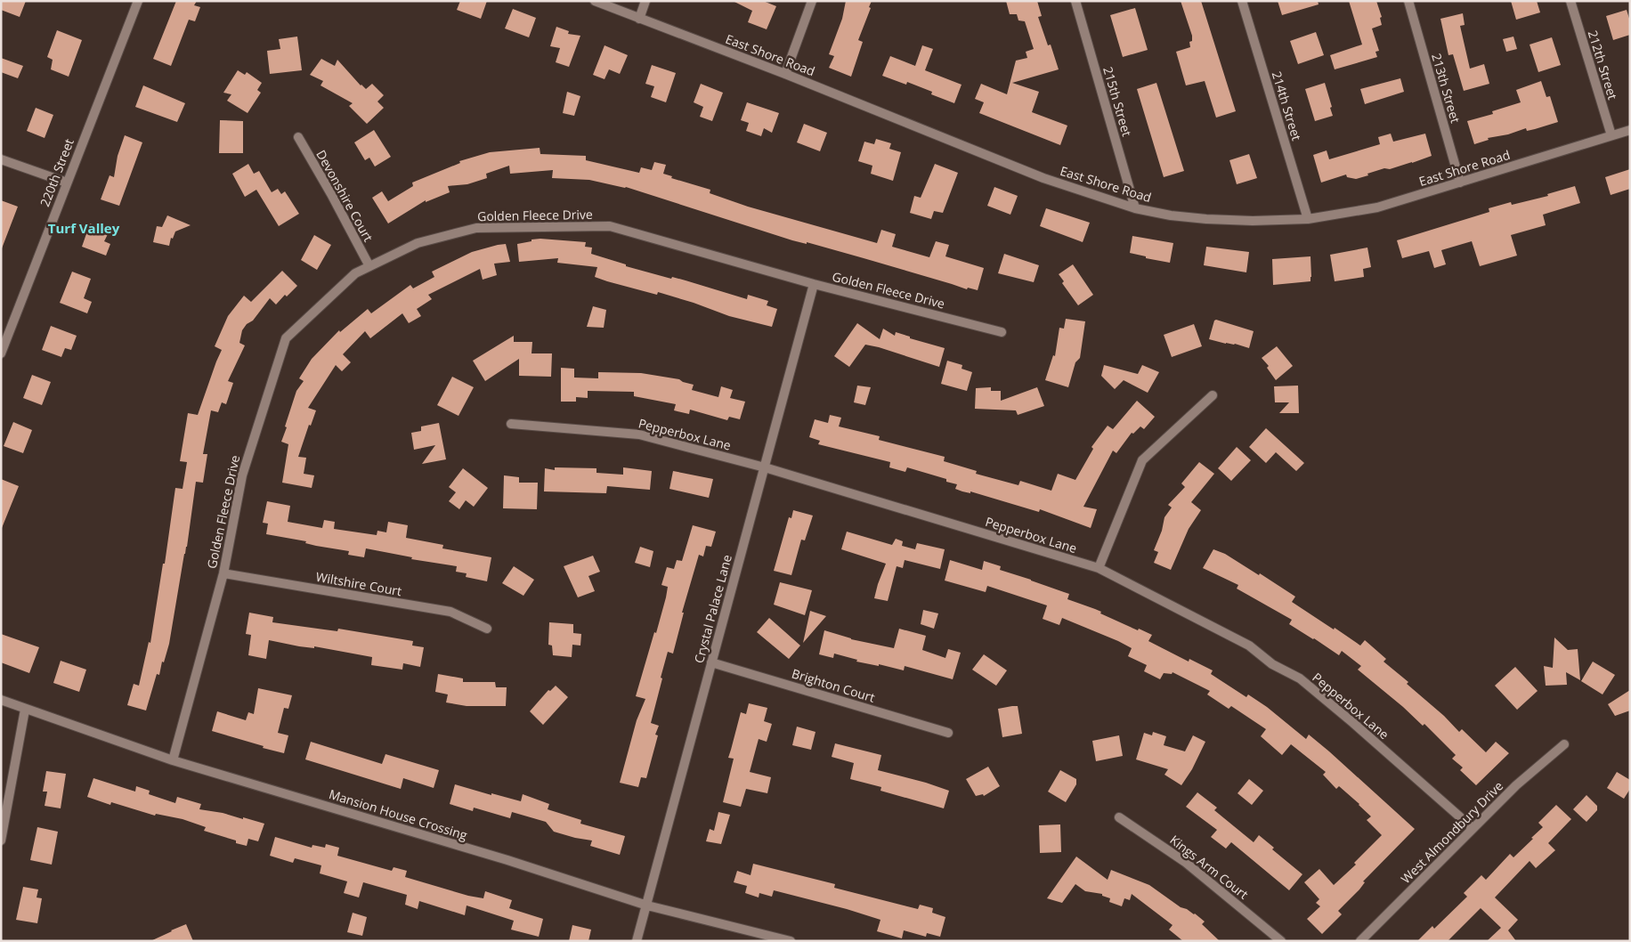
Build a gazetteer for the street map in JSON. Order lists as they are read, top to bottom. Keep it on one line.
{"streets":{"street":["East Shore Road","212th Street","213th Street","215th Street","214th Street","220th Street","Devonshire Court","Golden Fleece Drive","Pepperbox Lane","Wiltshire Court","Crystal Palace Lane","Brighton Court","Mansion House Crossing","West Almondbury Drive","Kings Arm Court"]},"crossings":[["East Shore Road","212th Street"],["East Shore Road","213th Street"],["East Shore Road","215th Street"],["East Shore Road","214th Street"],["Devonshire Court","Golden Fleece Drive"],["Golden Fleece Drive","Wiltshire Court"],["Golden Fleece Drive","Crystal Palace Lane"],["Golden Fleece Drive","Mansion House Crossing"],["Pepperbox Lane","Crystal Palace Lane"],["Pepperbox Lane","West Almondbury Drive"],["Crystal Palace Lane","Brighton Court"],["Crystal Palace Lane","Mansion House Crossing"]],"districts":["Turf Valley"]}
